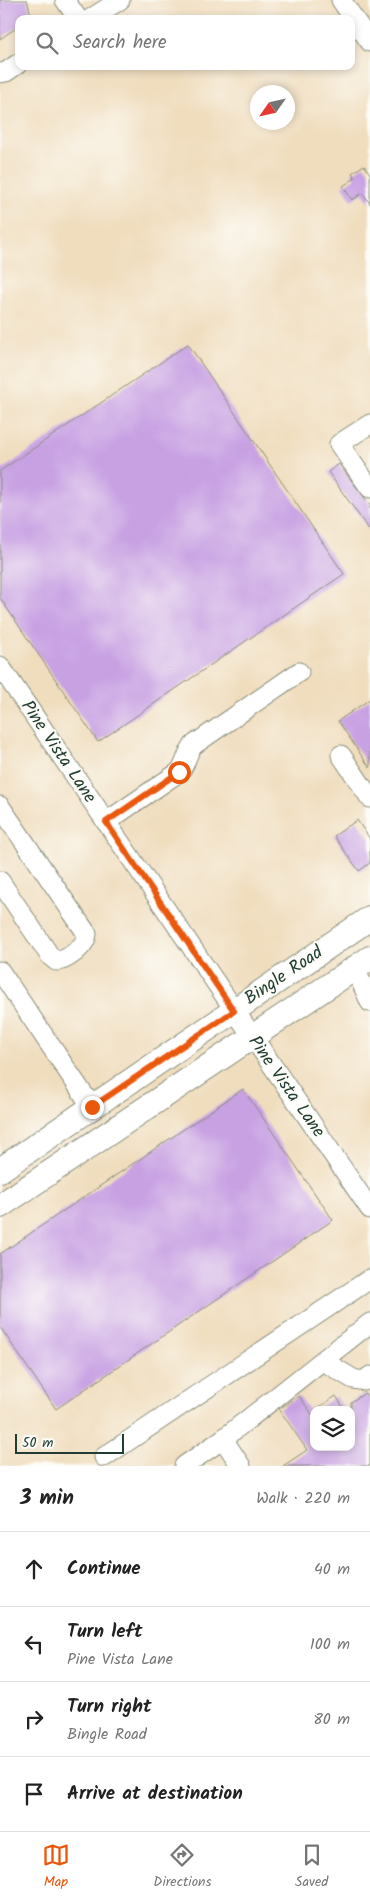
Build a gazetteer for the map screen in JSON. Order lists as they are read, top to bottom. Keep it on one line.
{"streets":{"main road":["Bingle Road"],"street":["Pine Vista Lane"]},"crossings":[["Pine Vista Lane","Bingle Road"]],"scale_bar":"50 m","north":"bottom left","page":{"search":"Search here","scale":"50 m","heading":["3 min","Walk · 220 m"],"list":[["Continue","40 m"],["Turn left","Pine Vista Lane","100 m"],["Turn right","Bingle Road","80 m"],"Arrive at destination"],"nav":["Map","Directions","Saved"]}}
